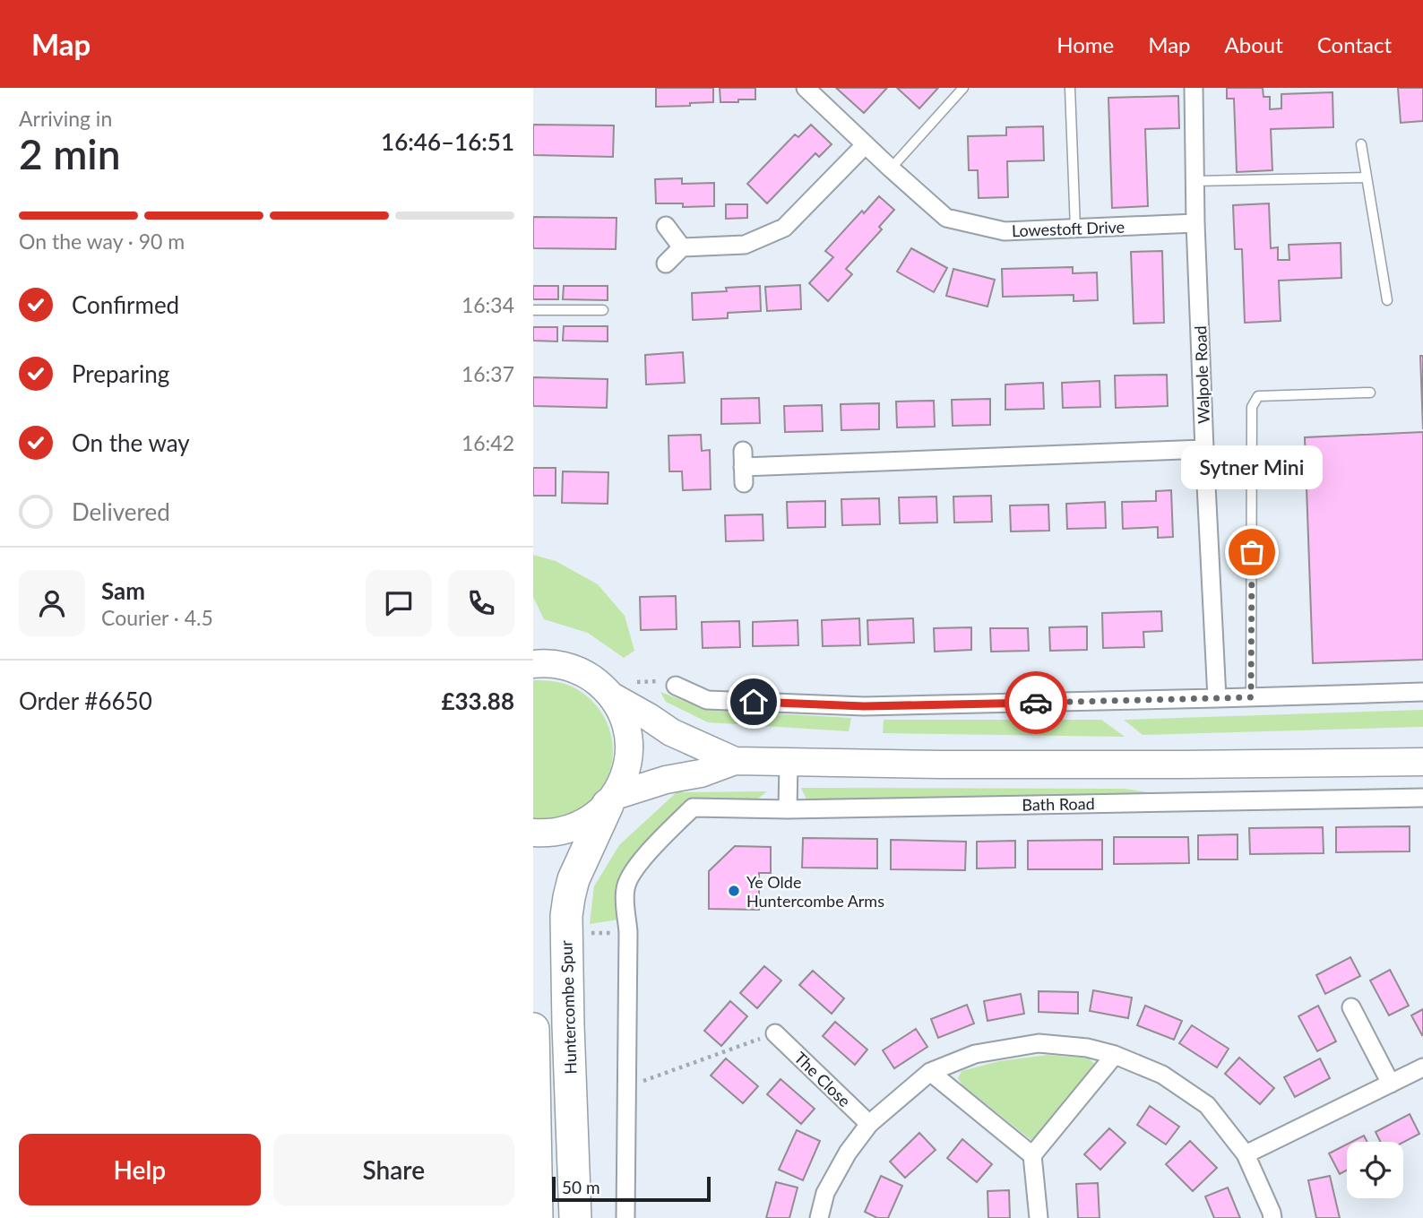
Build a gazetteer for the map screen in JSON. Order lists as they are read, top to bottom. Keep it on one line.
{"streets":{"highway":["Huntercombe Spur"],"street":["Lowestoft Drive","Walpole Road","Bath Road","The Close"]},"crossings":[["Lowestoft Drive","Walpole Road"]],"places":["Sytner Mini","Ye Olde Huntercombe Arms"],"scale_bar":"50 m","page":{"header":"Map","nav":["Home","Map","About","Contact"],"heading":["2 min","Arriving in","16:46–16:51"],"panel":["Sam","Courier · 4.5","Order #6650","£33.88"],"bar":"On the way · 90 m","list":[["Confirmed","16:34"],["Preparing","16:37"],["On the way","16:42"],"Delivered"],"bubble":"Sytner Mini","buttons":["Help","Share"],"scale":"50 m"}}
